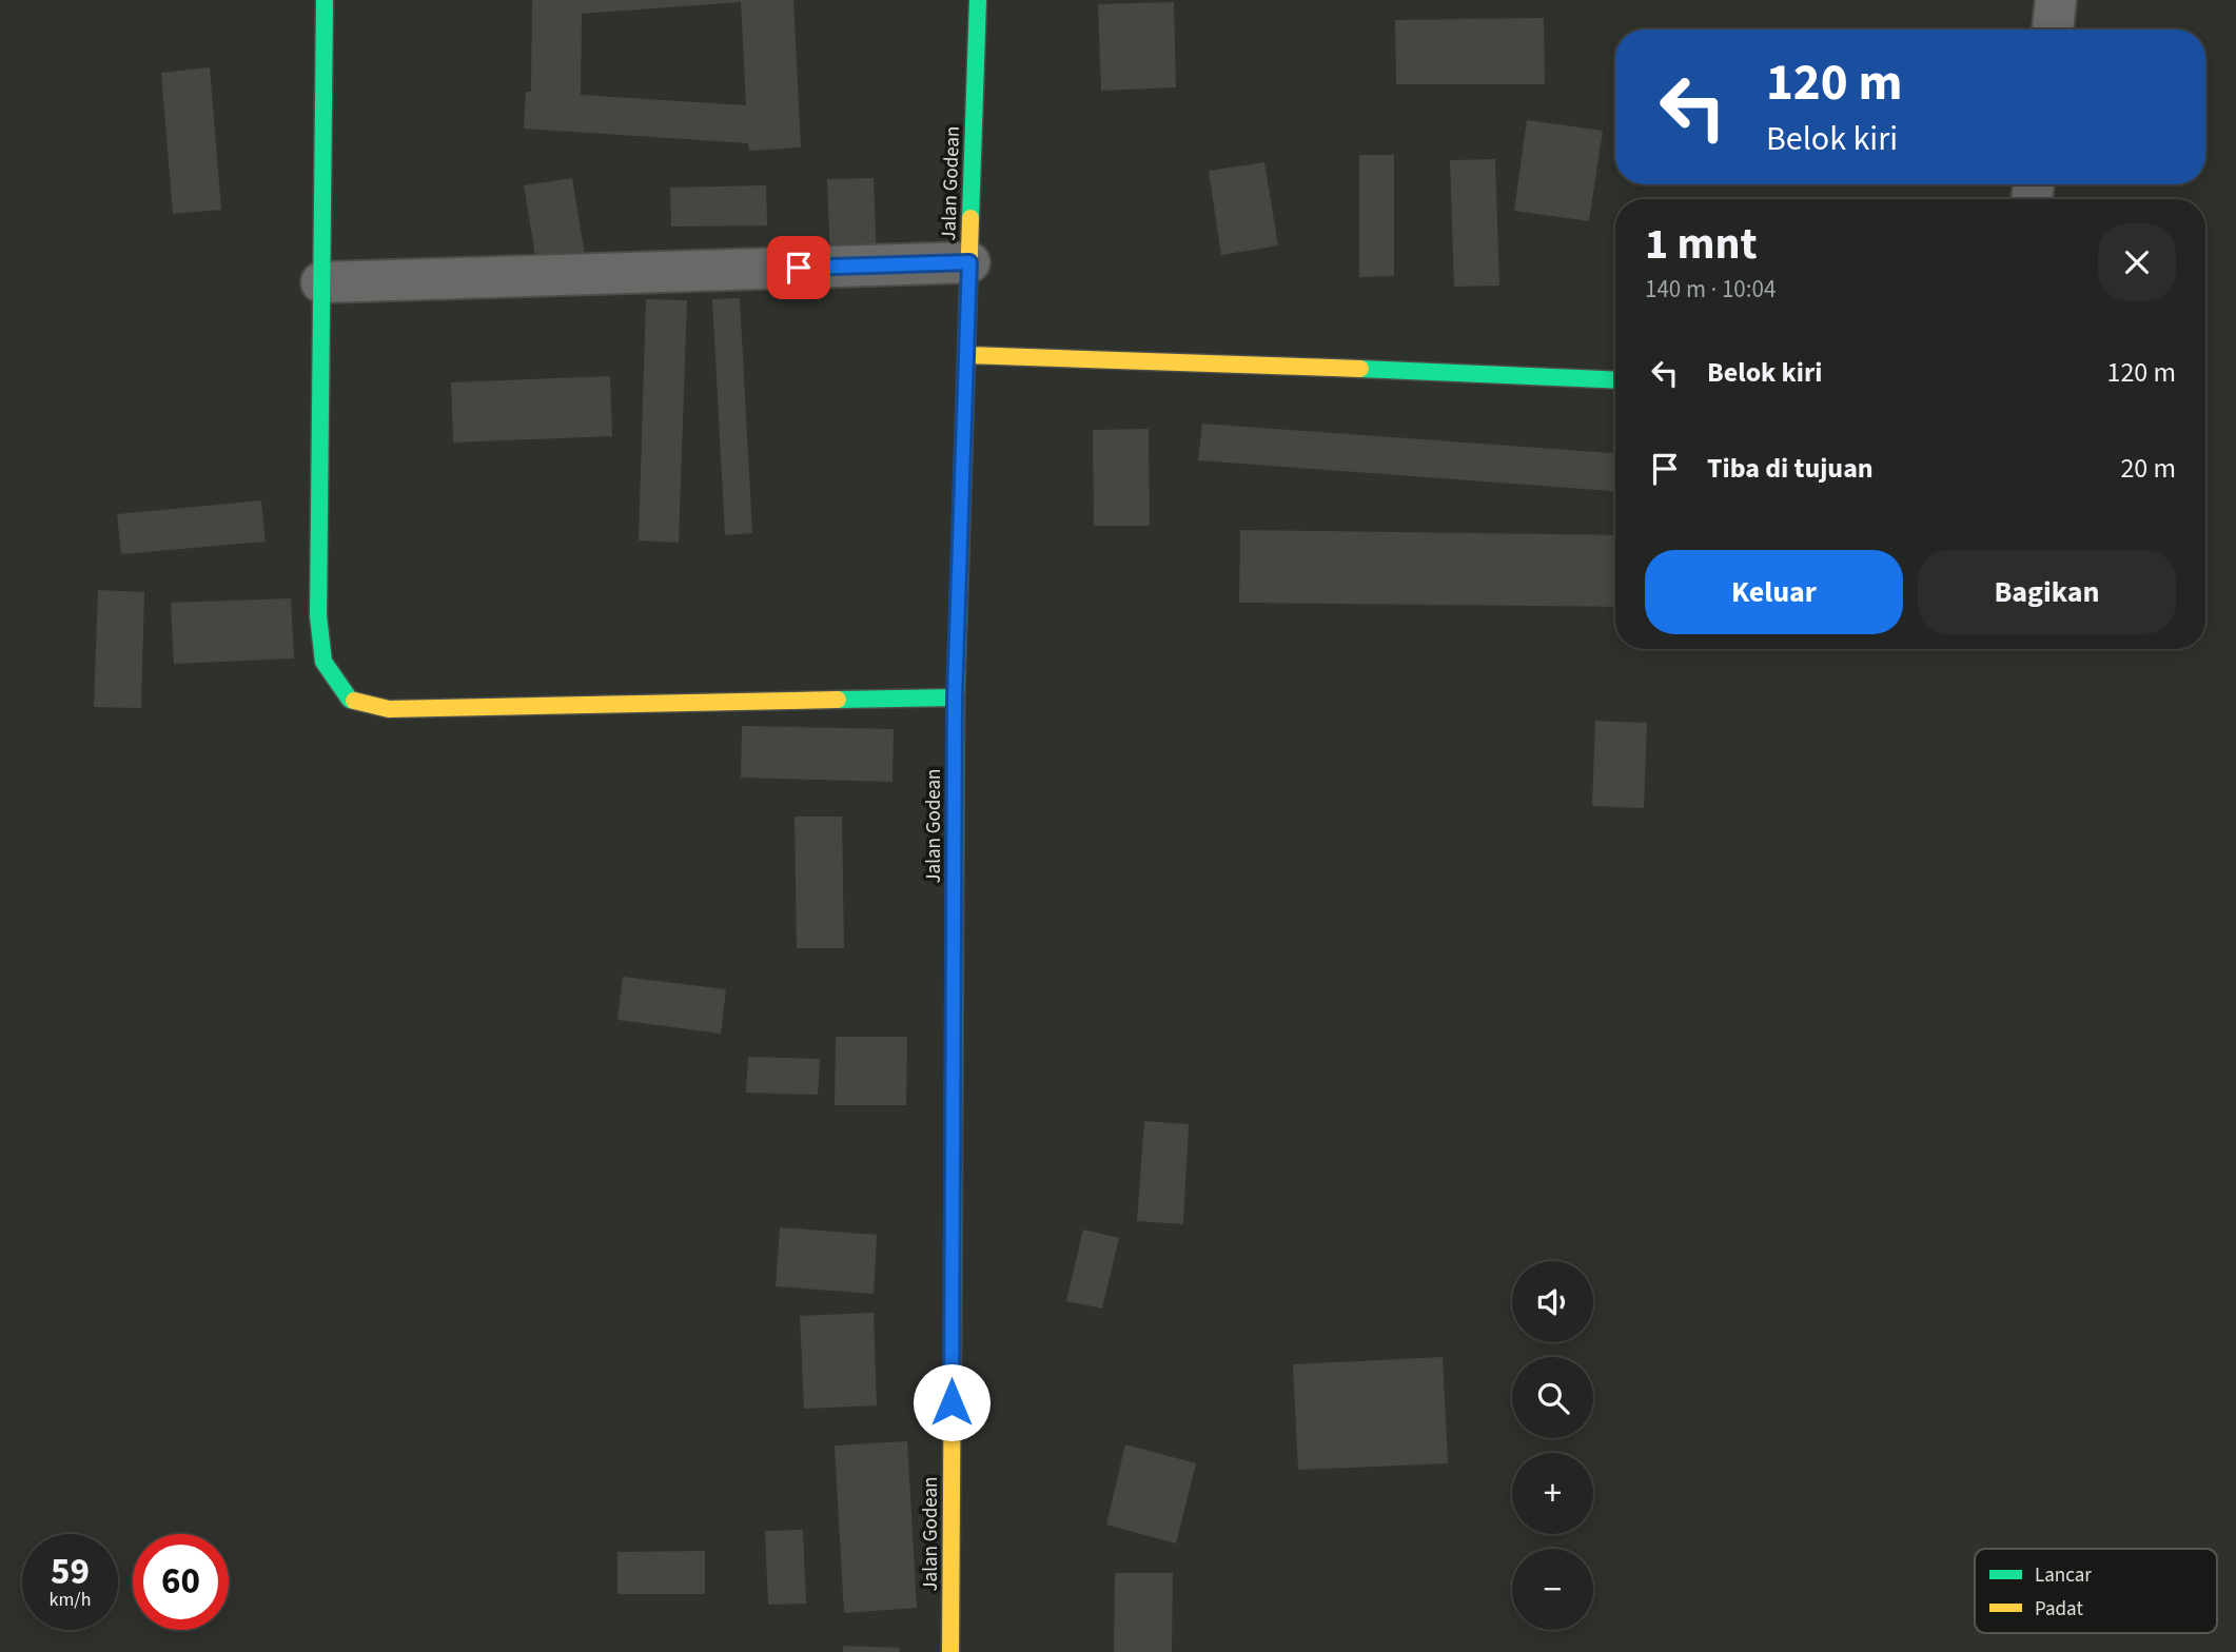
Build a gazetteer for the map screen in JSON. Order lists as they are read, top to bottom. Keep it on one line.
{"streets":{"street":["Jalan Godean"]},"legend":["Lancar","Padat"],"page":{"turn":["120 m","Belok kiri"],"heading":["1 mnt","140 m · 10:04"],"list":[{"name":"Belok kiri","value":"120 m"},{"name":"Tiba di tujuan","value":"20 m"}],"buttons":["Keluar","Bagikan"],"map_buttons":["+","−"],"speed":"59 km/h","limit":"60"}}
